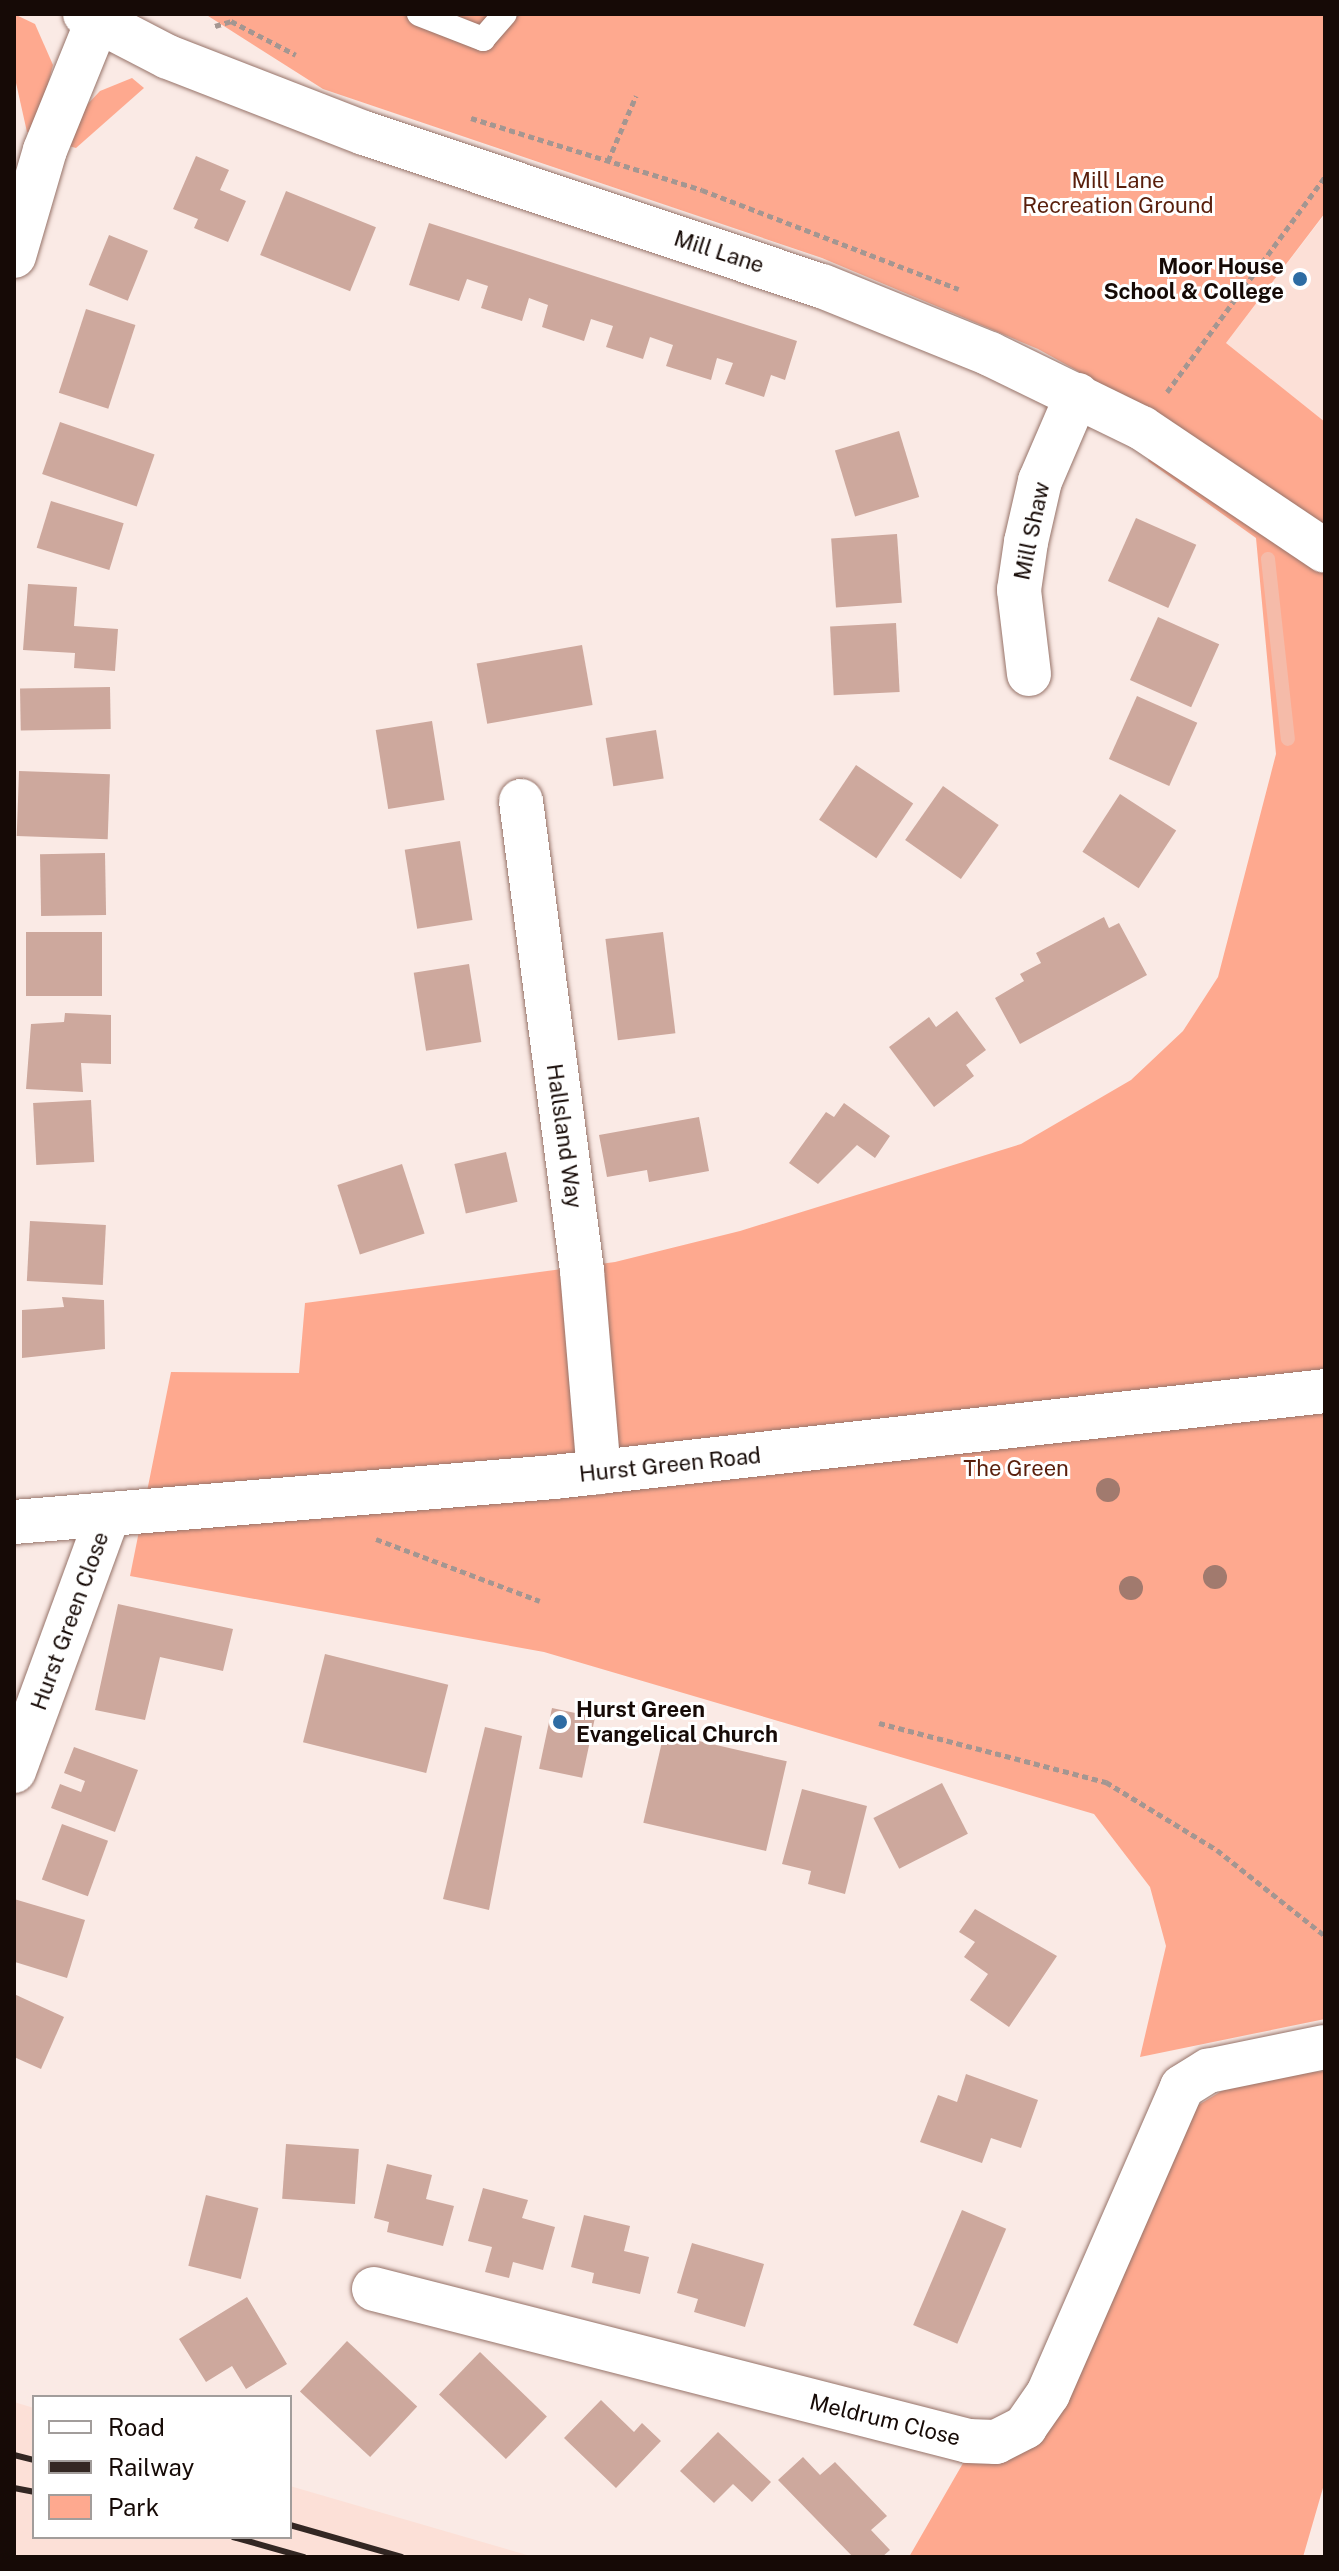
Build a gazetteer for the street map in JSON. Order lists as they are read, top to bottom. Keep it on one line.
{"streets":{"street":["Mill Lane","Mill Shaw","Hallsland Way","Hurst Green Road","Hurst Green Close","Meldrum Close"]},"crossings":[["Mill Lane","Mill Shaw"],["Hallsland Way","Hurst Green Road"],["Hurst Green Road","Hurst Green Close"]],"parks":["Mill Lane Recreation Ground","The Green"],"places":["Moor House School & College","Hurst Green Evangelical Church"],"legend":["Road","Railway","Park"]}
